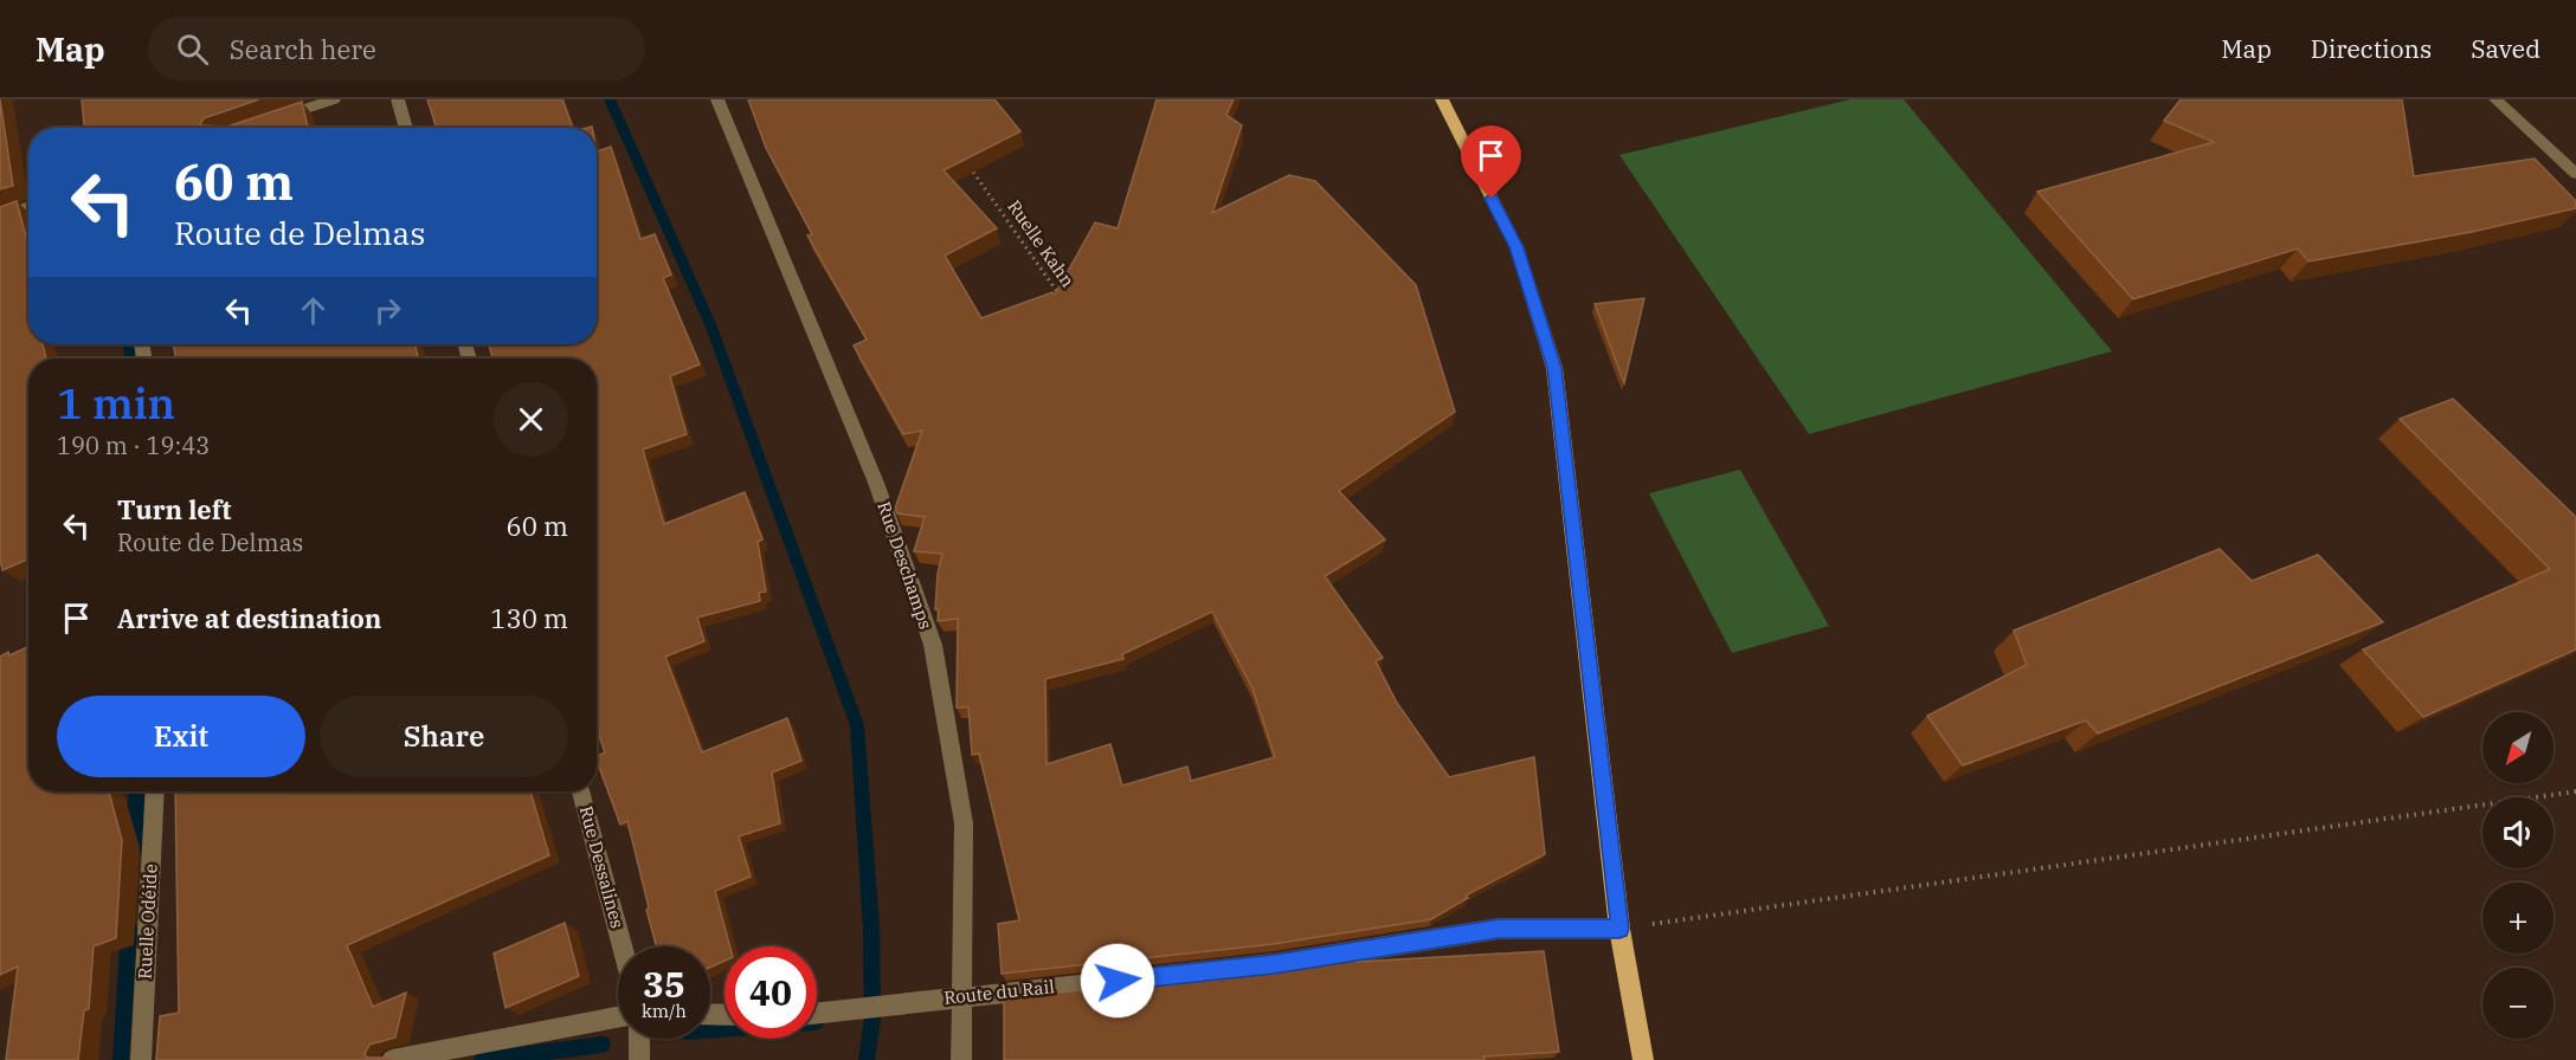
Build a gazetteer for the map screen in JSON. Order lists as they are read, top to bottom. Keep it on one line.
{"streets":{"street":["Rue Deschamps","Rue Dessalines","Ruelle Odéide","Route du Rail"],"path":["Ruelle Kahn"]},"crossings":[["Rue Deschamps","Route du Rail"]],"north":"bottom left","page":{"header":"Map","search":"Search here","nav":["Map","Directions","Saved"],"turn":["60 m","Route de Delmas"],"heading":["1 min","190 m · 19:43"],"list":[{"name":"Turn left","note":"Route de Delmas","value":"60 m"},{"name":"Arrive at destination","value":"130 m"}],"buttons":["Exit","Share"],"map_buttons":["+","−"],"speed":"35 km/h","limit":"40"}}
